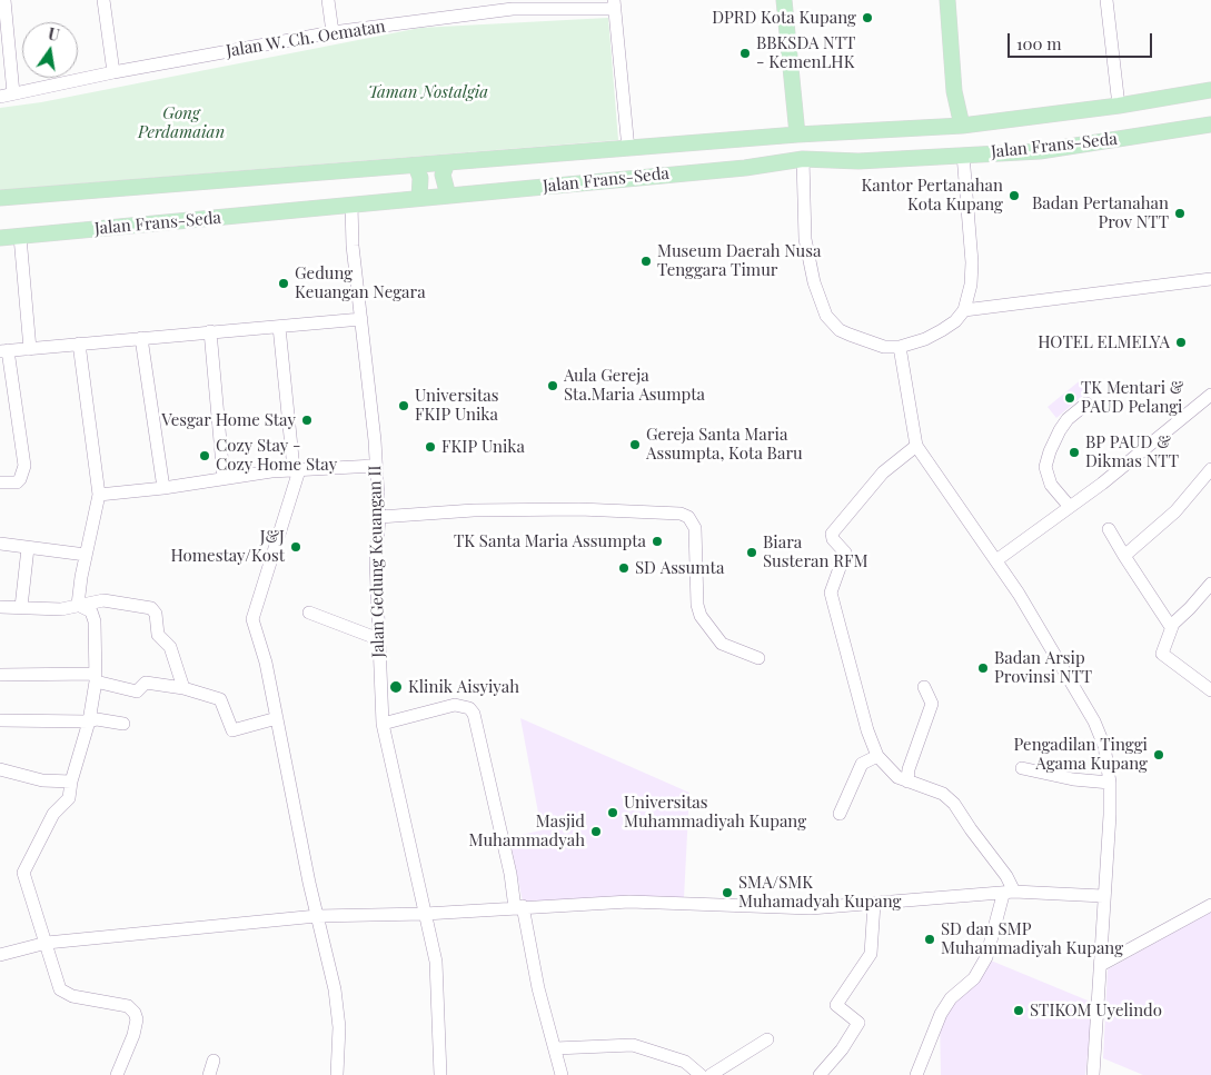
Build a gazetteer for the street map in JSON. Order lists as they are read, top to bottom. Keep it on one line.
{"streets":{"main road":["Jalan Frans-Seda"],"street":["Jalan W. Ch. Oematan","Jalan Gedung Keuangan II"]},"crossings":[["Jalan Frans-Seda","Jalan Gedung Keuangan II"]],"parks":["Taman Nostalgia","Gong Perdamaian"],"places":["DPRD Kota Kupang","BBKSDA NTT - KemenLHK","Kantor Pertanahan Kota Kupang","Badan Pertanahan Prov NTT","Museum Daerah Nusa Tenggara Timur","Gedung Keuangan Negara","HOTEL ELMELYA","Aula Gereja Sta.Maria Asumpta","TK Mentari & PAUD Pelangi","Universitas FKIP Unika","Vesgar Home Stay","Gereja Santa Maria Assumpta, Kota Baru","FKIP Unika","BP PAUD & Dikmas NTT","Cozy Stay - Cozy Home Stay","TK Santa Maria Assumpta","J&J Homestay/Kost","Biara Susteran RFM","SD Assumta","Badan Arsip Provinsi NTT","Klinik Aisyiyah","Pengadilan Tinggi Agama Kupang","Universitas Muhammadiyah Kupang","Masjid Muhammadyah","SMA/SMK Muhamadyah Kupang","SD dan SMP Muhammadiyah Kupang","STIKOM Uyelindo"],"scale_bar":"100 m","north":"top"}
